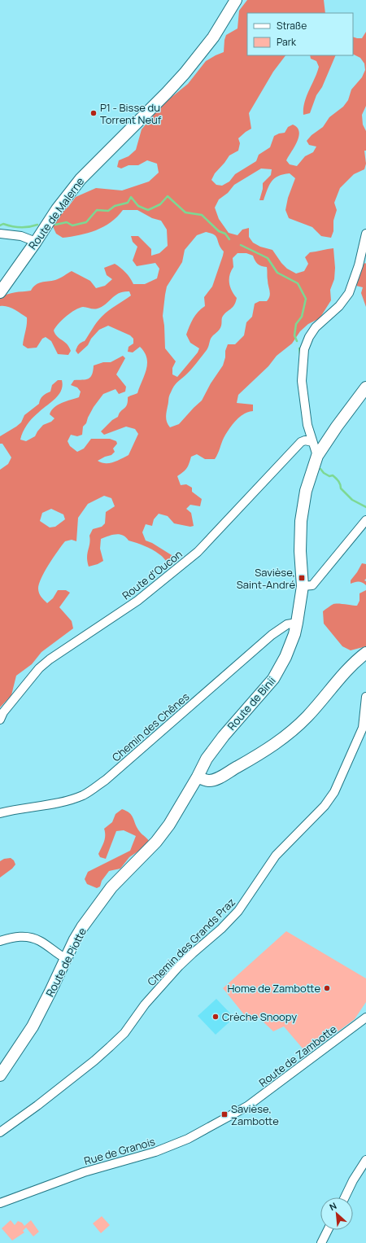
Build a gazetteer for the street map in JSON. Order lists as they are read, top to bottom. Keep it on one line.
{"streets":{"street":["Route de Malerne","Route d'Oucon","Route de Binii","Chemin des Chênes","Chemin des Grands Praz","Route de Piotte","Route de Zambotte","Rue de Granois"]},"crossings":[["Route de Binii","Chemin des Chênes"],["Route de Binii","Route de Piotte"],["Route de Zambotte","Rue de Granois"]],"places":{"other":["P1 - Bisse du Torrent Neuf","Home de Zambotte","Crèche Snoopy"],"transit":["Savièse, Saint-André","Savièse, Zambotte"]},"legend":["Straße","Park"],"north":"top left"}
